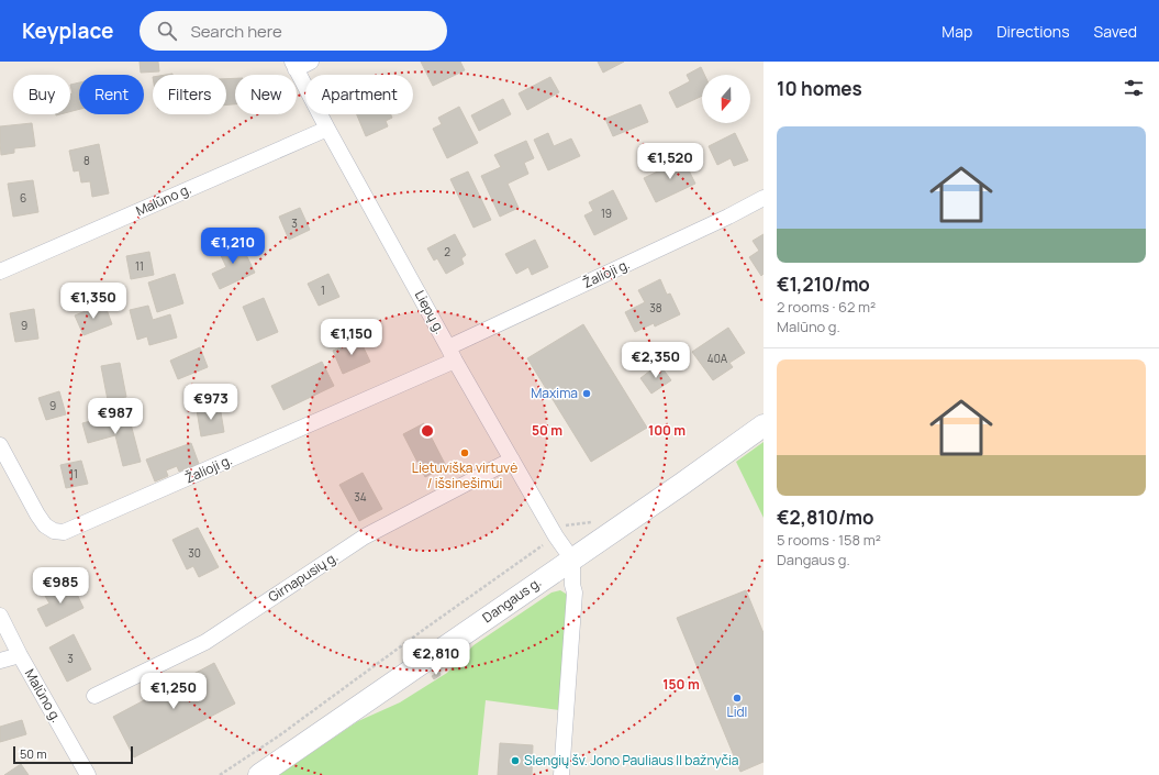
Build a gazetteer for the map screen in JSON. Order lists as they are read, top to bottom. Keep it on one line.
{"streets":{"main road":["Dangaus g."],"street":["Malūno g.","Žalioji g.","Liepų g.","Girnapusių g."]},"crossings":[["Malūno g.","Liepų g."],["Žalioji g.","Liepų g."],["Liepų g.","Girnapusių g."],["Liepų g.","Dangaus g."]],"places":["Maxima","Lietuviška virtuvė / išsinešimui","Lidl","Slengių šv. Jono Pauliaus II bažnyčia"],"house_numbers":["8","6","19","3","2","11","1","38","9","40A","9","11","34","30","3"],"scale_bar":"50 m","north":"bottom","page":{"header":"Keyplace","search":"Search here","nav":["Map","Directions","Saved"],"heading":"10 homes","chip":["Buy","Rent","Filters","New","Apartment"],"list":[{"name":"€1,210/mo","note":"2 rooms · 62 m² · Malūno g."},{"name":"€2,810/mo","note":"5 rooms · 158 m² · Dangaus g."}],"price":["€1,520","€1,210","€1,350","€1,150","€2,350","€973","€987","€985","€2,810","€1,250"],"scale":"50 m"},"rings":["50 m","100 m","150 m"]}
